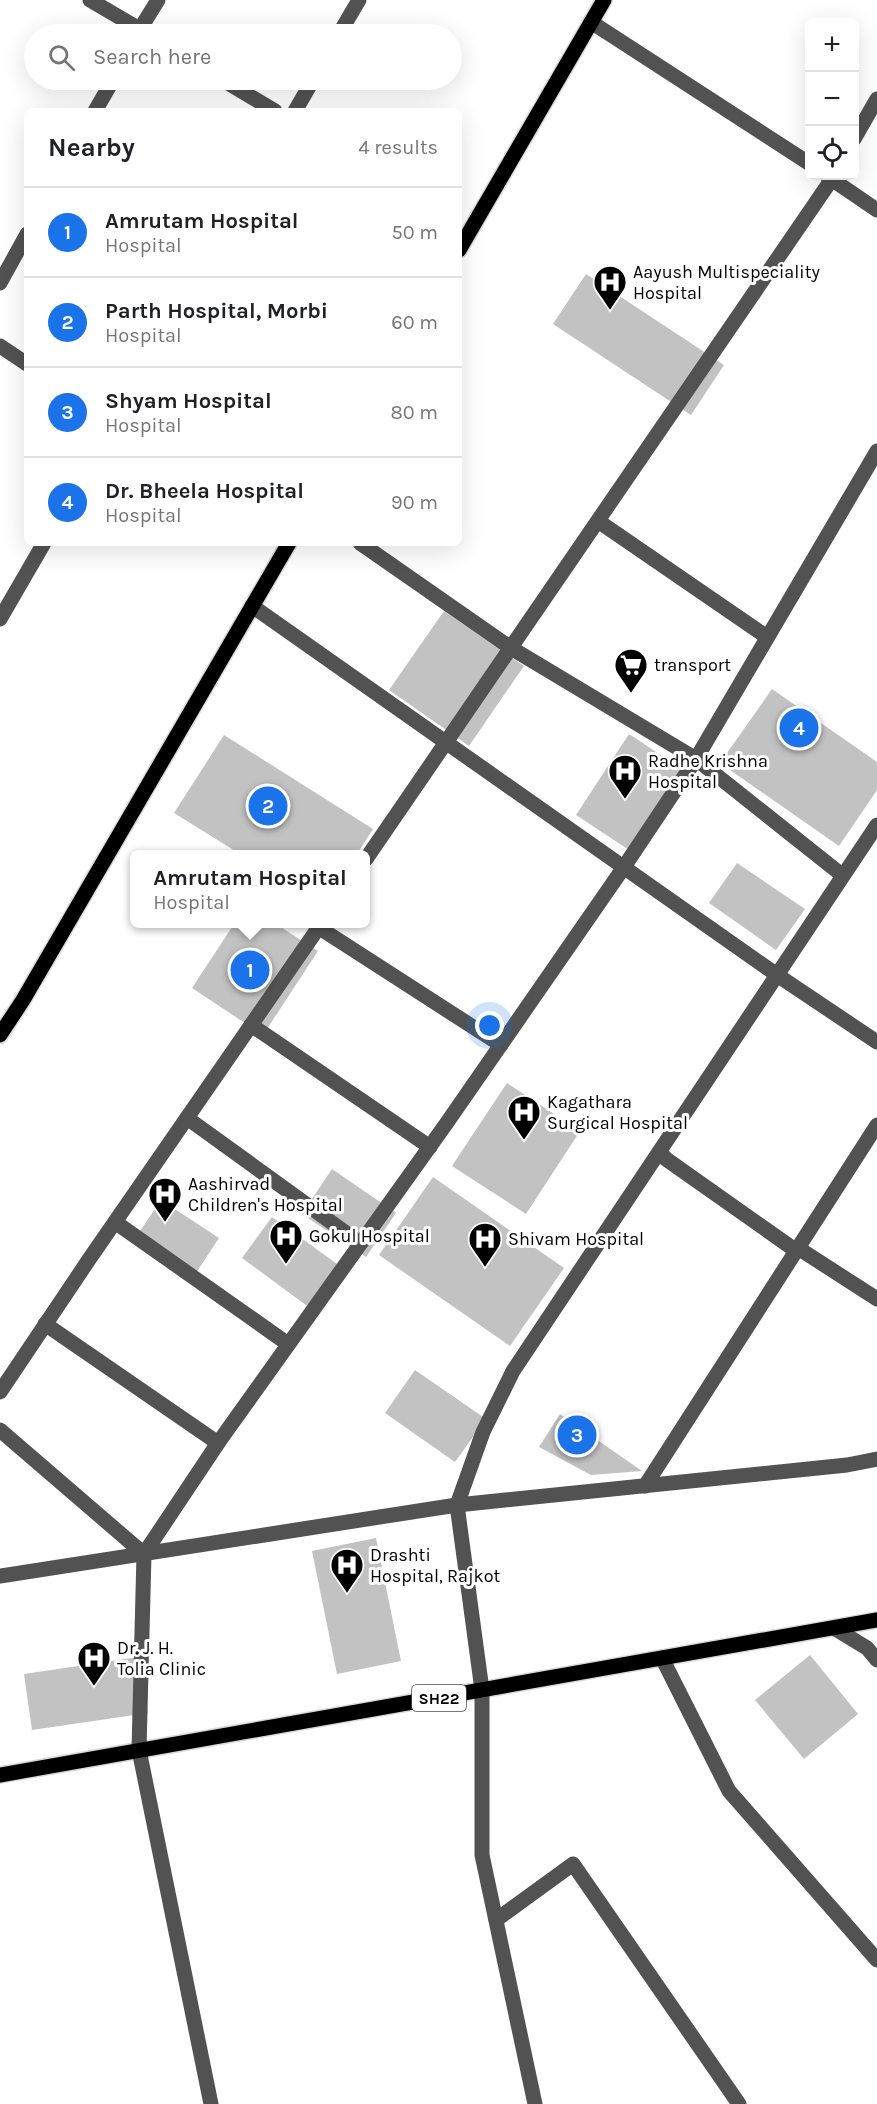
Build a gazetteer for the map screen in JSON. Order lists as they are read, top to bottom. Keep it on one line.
{"streets":{"main road":["SH22"]},"places":{"hospital":["Aayush Multispeciality Hospital","Radhe Krishna Hospital","Kagathara Surgical Hospital","Aashirvad Children's Hospital","Gokul Hospital","Shivam Hospital","Drashti Hospital, Rajkot","Dr. J. H. Tolia Clinic"],"supermarket":["transport"]},"page":{"map_buttons":["+","−"],"search":"Search here","heading":["Nearby","4 results"],"list":[{"mark":"1","name":"Amrutam Hospital","note":"Hospital","value":"50 m"},{"mark":"2","name":"Parth Hospital, Morbi","note":"Hospital","value":"60 m"},{"mark":"3","name":"Shyam Hospital","note":"Hospital","value":"80 m"},{"mark":"4","name":"Dr. Bheela Hospital","note":"Hospital","value":"90 m"}],"pins":["4","2","1","3"],"popup":["Amrutam Hospital","Hospital"]}}
